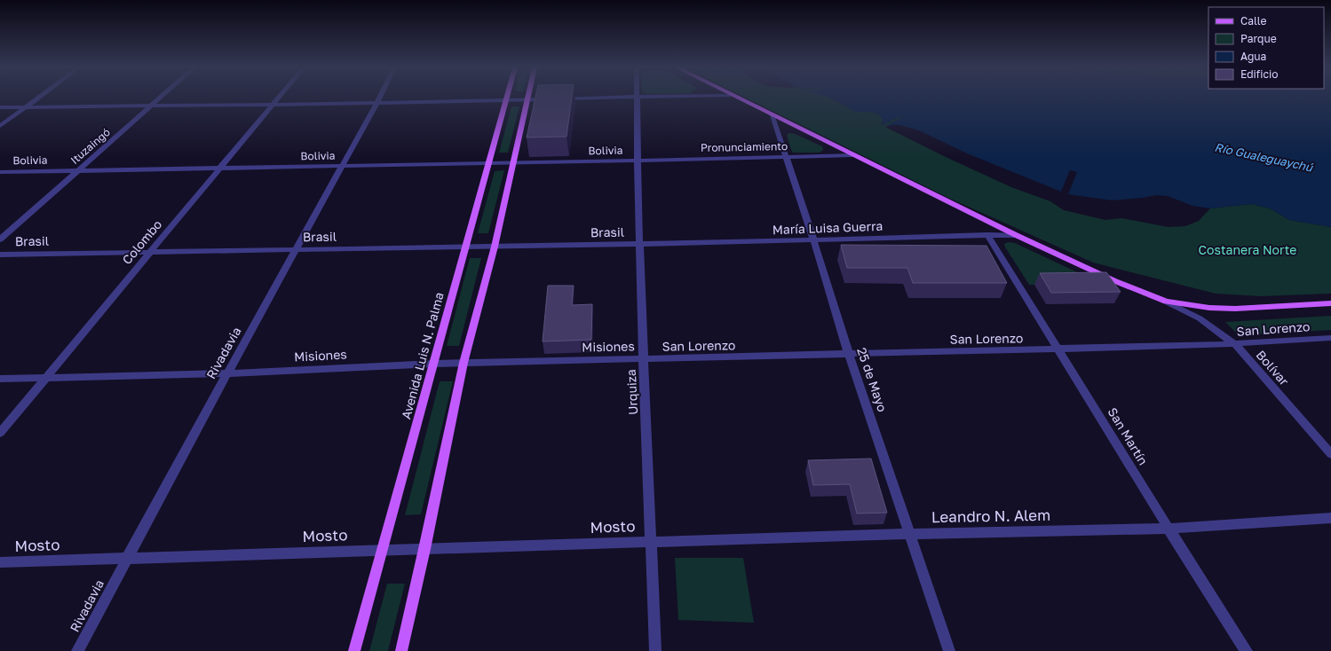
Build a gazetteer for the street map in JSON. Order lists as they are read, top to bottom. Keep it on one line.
{"streets":{"main road":["Avenida Luis N. Palma"],"street":["Ituzaingó","Pronunciamiento","Bolivia","María Luisa Guerra","Brasil","Colombo","San Lorenzo","Misiones","Rivadavia","Bolívar","25 de Mayo","Urquiza","San Martín","Leandro N. Alem","Mosto"]},"crossings":[["Ituzaingó","Bolivia"],["Pronunciamiento","Bolivia"],["Pronunciamiento","25 de Mayo"],["Pronunciamiento","Urquiza"],["Bolivia","Colombo"],["Bolivia","Rivadavia"],["Bolivia","Avenida Luis N. Palma"],["Bolivia","Urquiza"],["María Luisa Guerra","Brasil"],["María Luisa Guerra","25 de Mayo"],["María Luisa Guerra","Urquiza"],["María Luisa Guerra","San Martín"],["Brasil","Colombo"],["Brasil","Rivadavia"],["Brasil","Avenida Luis N. Palma"],["Brasil","Urquiza"],["Colombo","Misiones"],["San Lorenzo","Misiones"],["San Lorenzo","Bolívar"],["San Lorenzo","25 de Mayo"],["San Lorenzo","Urquiza"],["San Lorenzo","San Martín"],["Misiones","Rivadavia"],["Misiones","Avenida Luis N. Palma"],["Misiones","Urquiza"],["Rivadavia","Mosto"],["Avenida Luis N. Palma","Mosto"],["25 de Mayo","Leandro N. Alem"],["Urquiza","Leandro N. Alem"],["Urquiza","Mosto"],["San Martín","Leandro N. Alem"],["Leandro N. Alem","Mosto"]],"water":["Río Gualeguaychú"],"parks":["Costanera Norte"],"legend":["Calle","Parque","Agua","Edificio"]}
